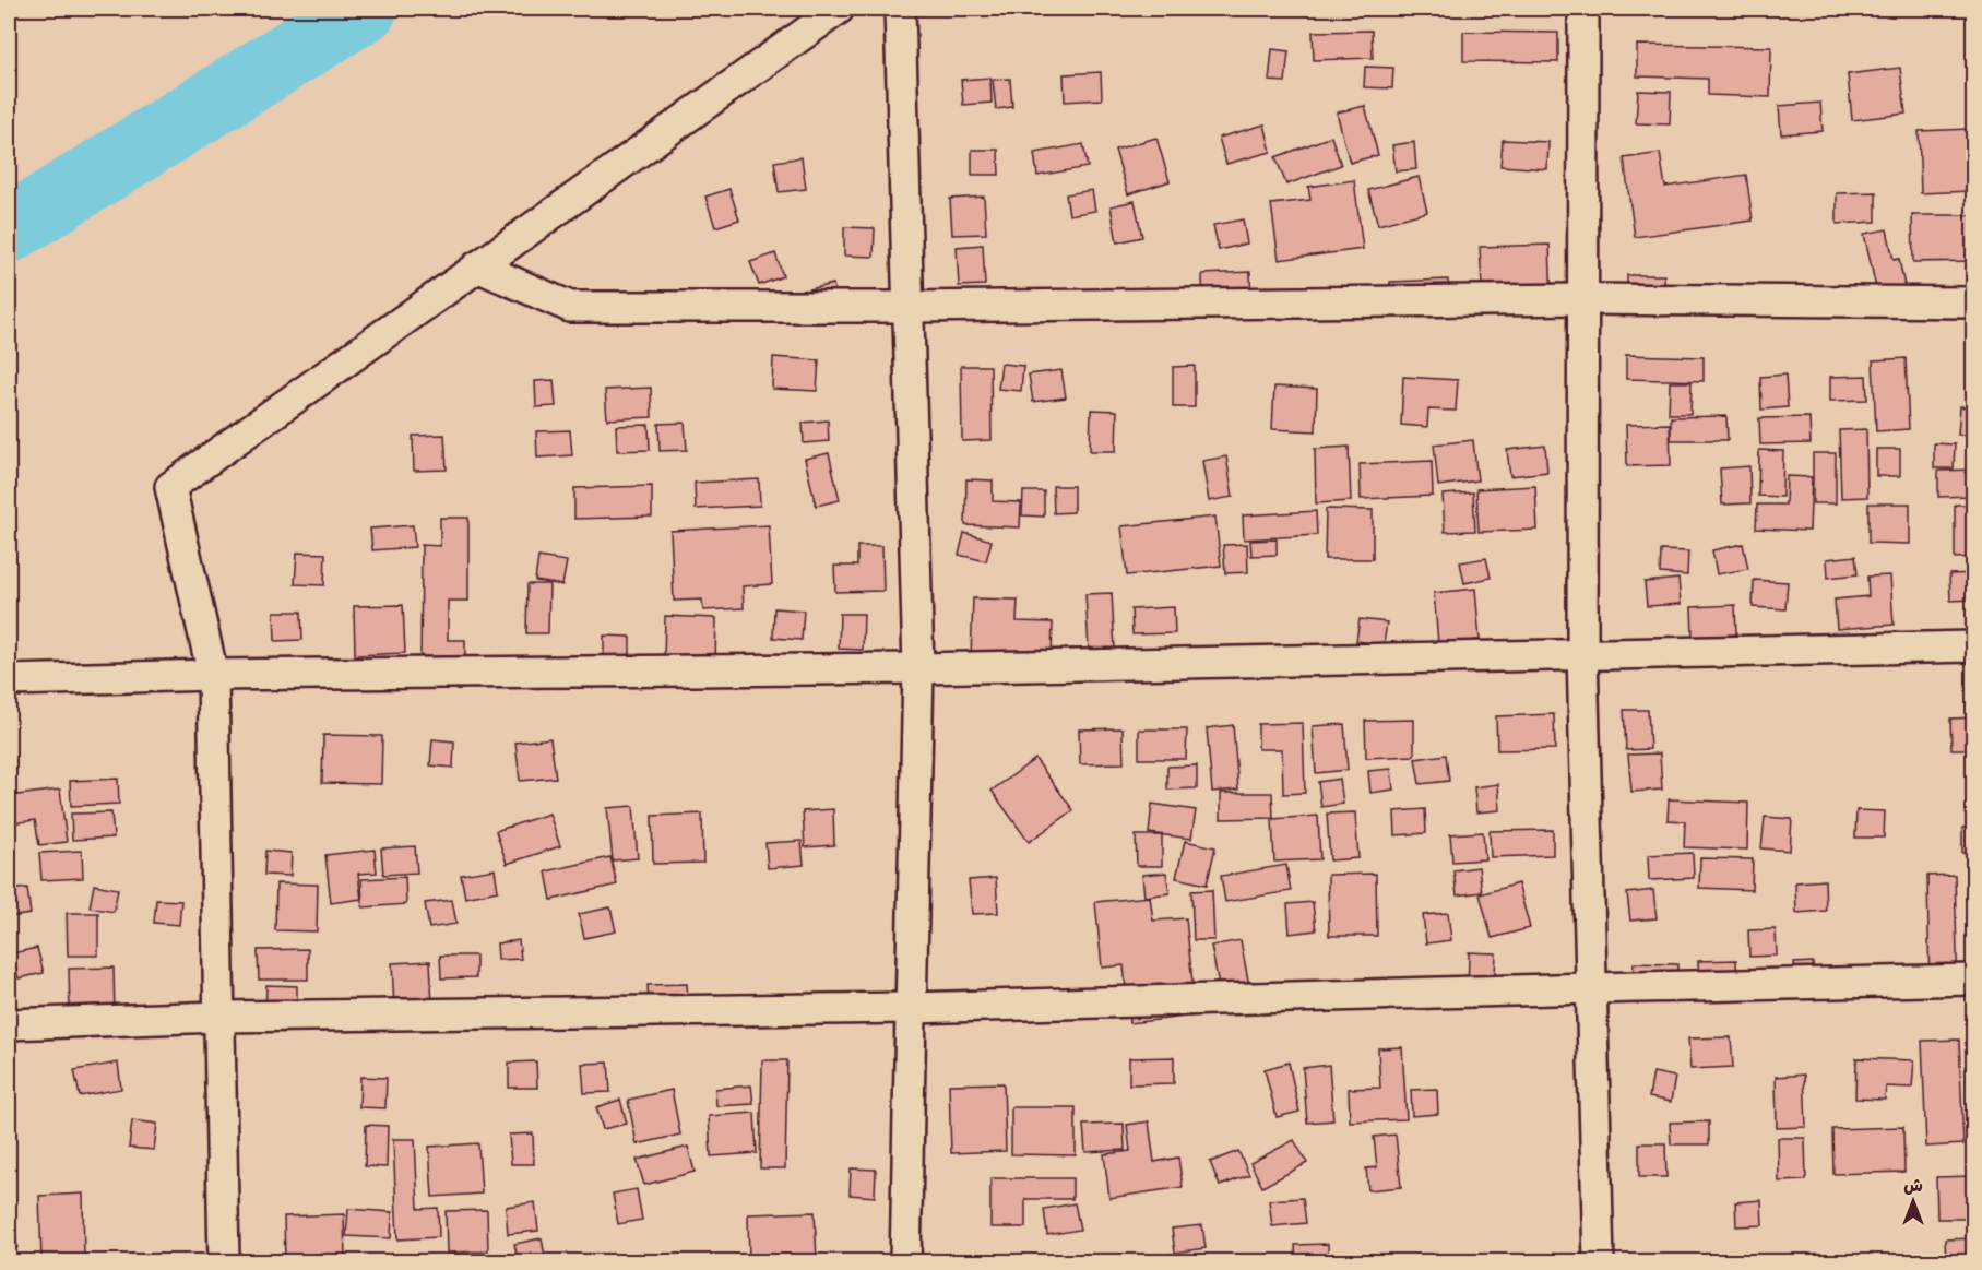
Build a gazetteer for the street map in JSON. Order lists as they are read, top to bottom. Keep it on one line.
{"north":"top"}
